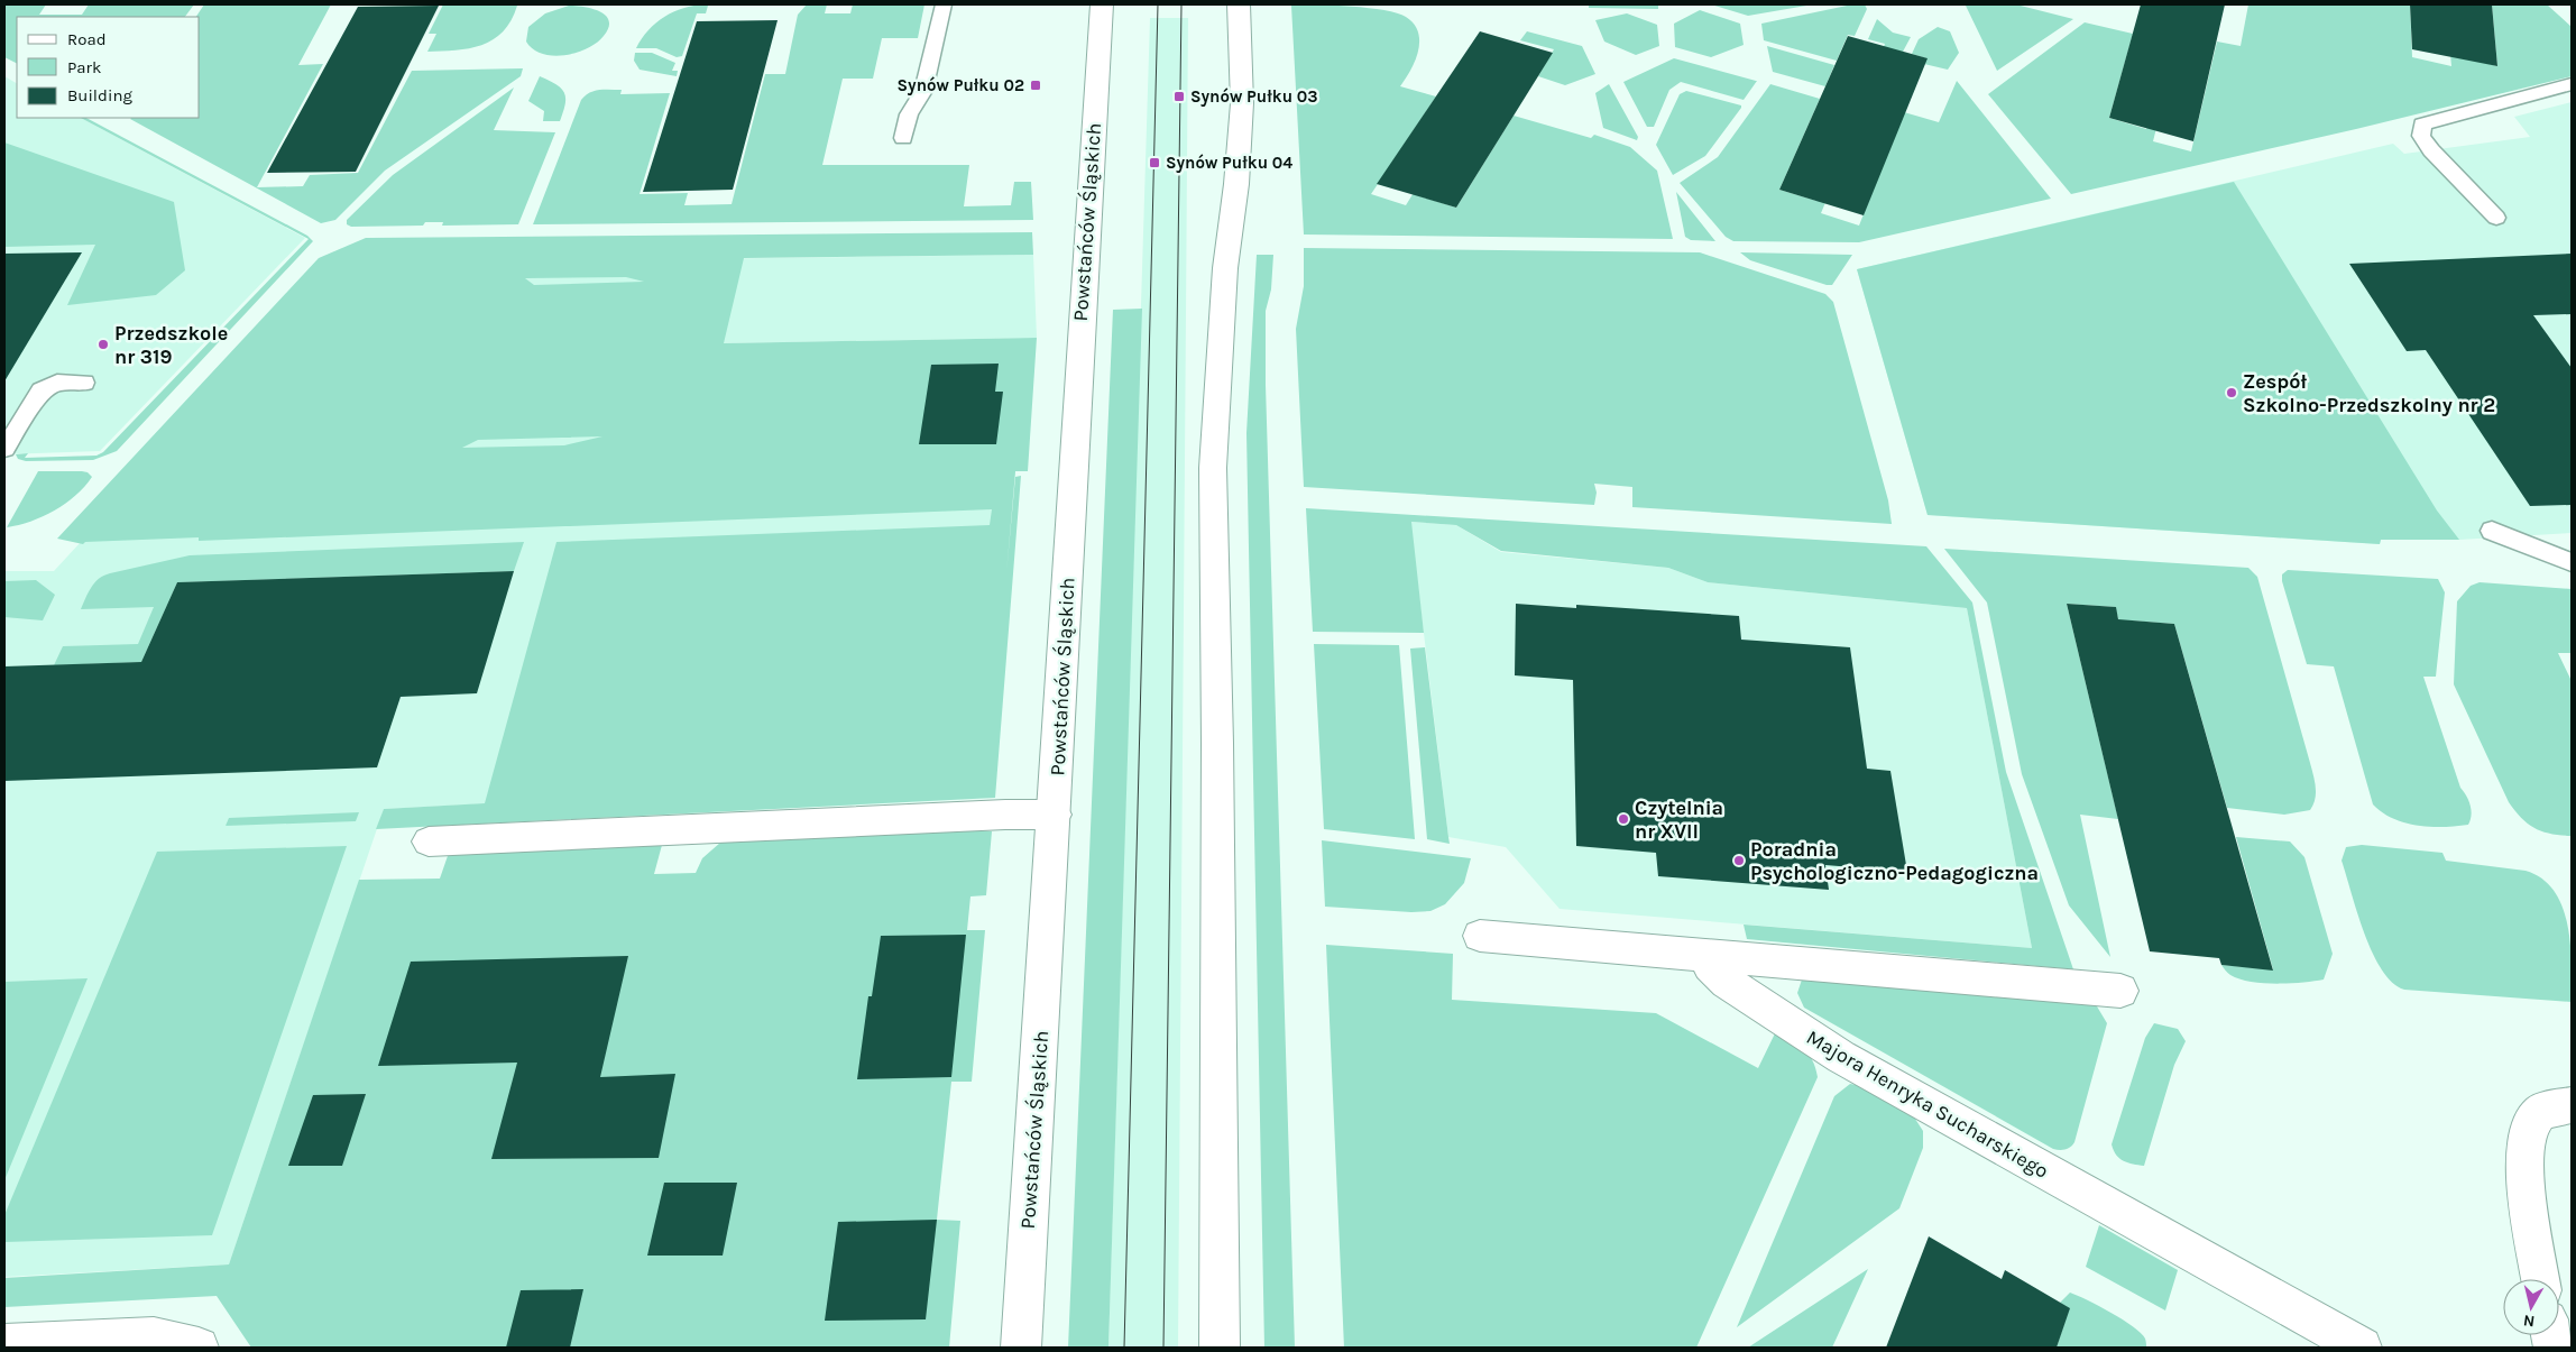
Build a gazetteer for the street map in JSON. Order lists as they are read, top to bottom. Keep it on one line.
{"streets":{"main road":["Powstańców Śląskich","Majora Henryka Sucharskiego"]},"places":{"transit":["Synów Pułku 02","Synów Pułku 03","Synów Pułku 04"],"other":["Przedszkole nr 319","Zespół Szkolno-Przedszkolny nr 2","Czytelnia nr XVII","Poradnia Psychologiczno-Pedagogiczna"]},"legend":["Road","Park","Building"],"north":"bottom"}
